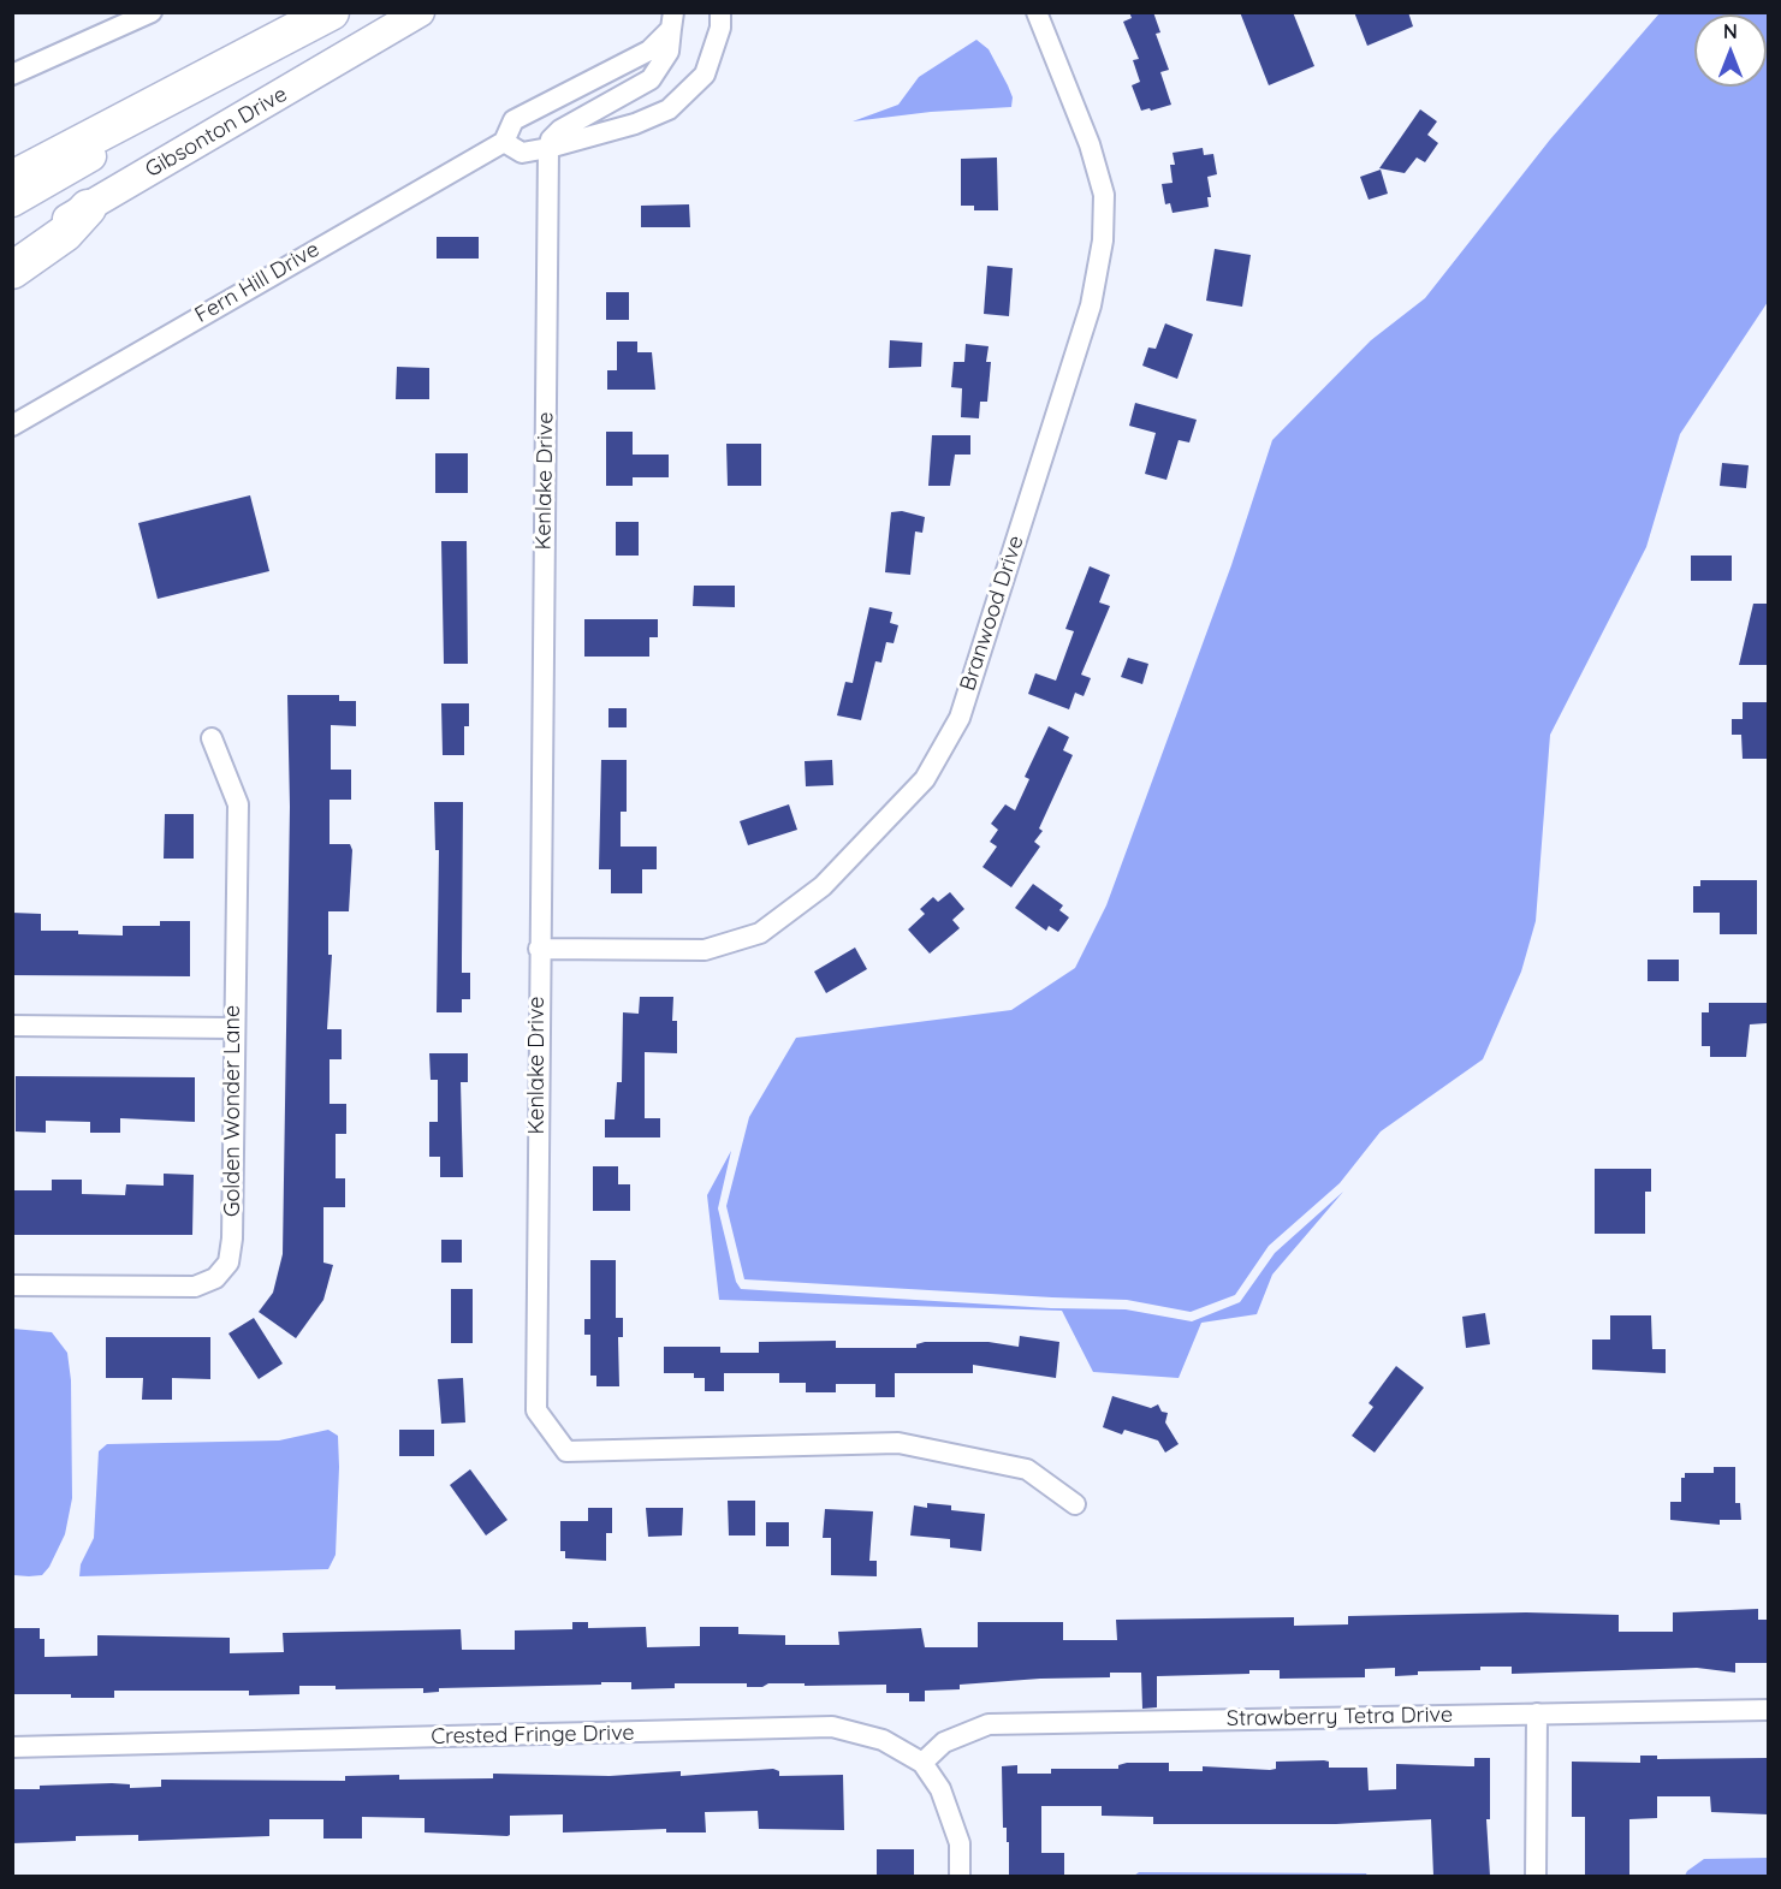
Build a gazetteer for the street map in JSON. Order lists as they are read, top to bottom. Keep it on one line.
{"streets":{"main road":["Gibsonton Drive"],"street":["Fern Hill Drive","Kenlake Drive","Branwood Drive","Golden Wonder Lane","Strawberry Tetra Drive","Crested Fringe Drive"]},"crossings":[["Kenlake Drive","Branwood Drive"],["Strawberry Tetra Drive","Crested Fringe Drive"]],"north":"top"}
